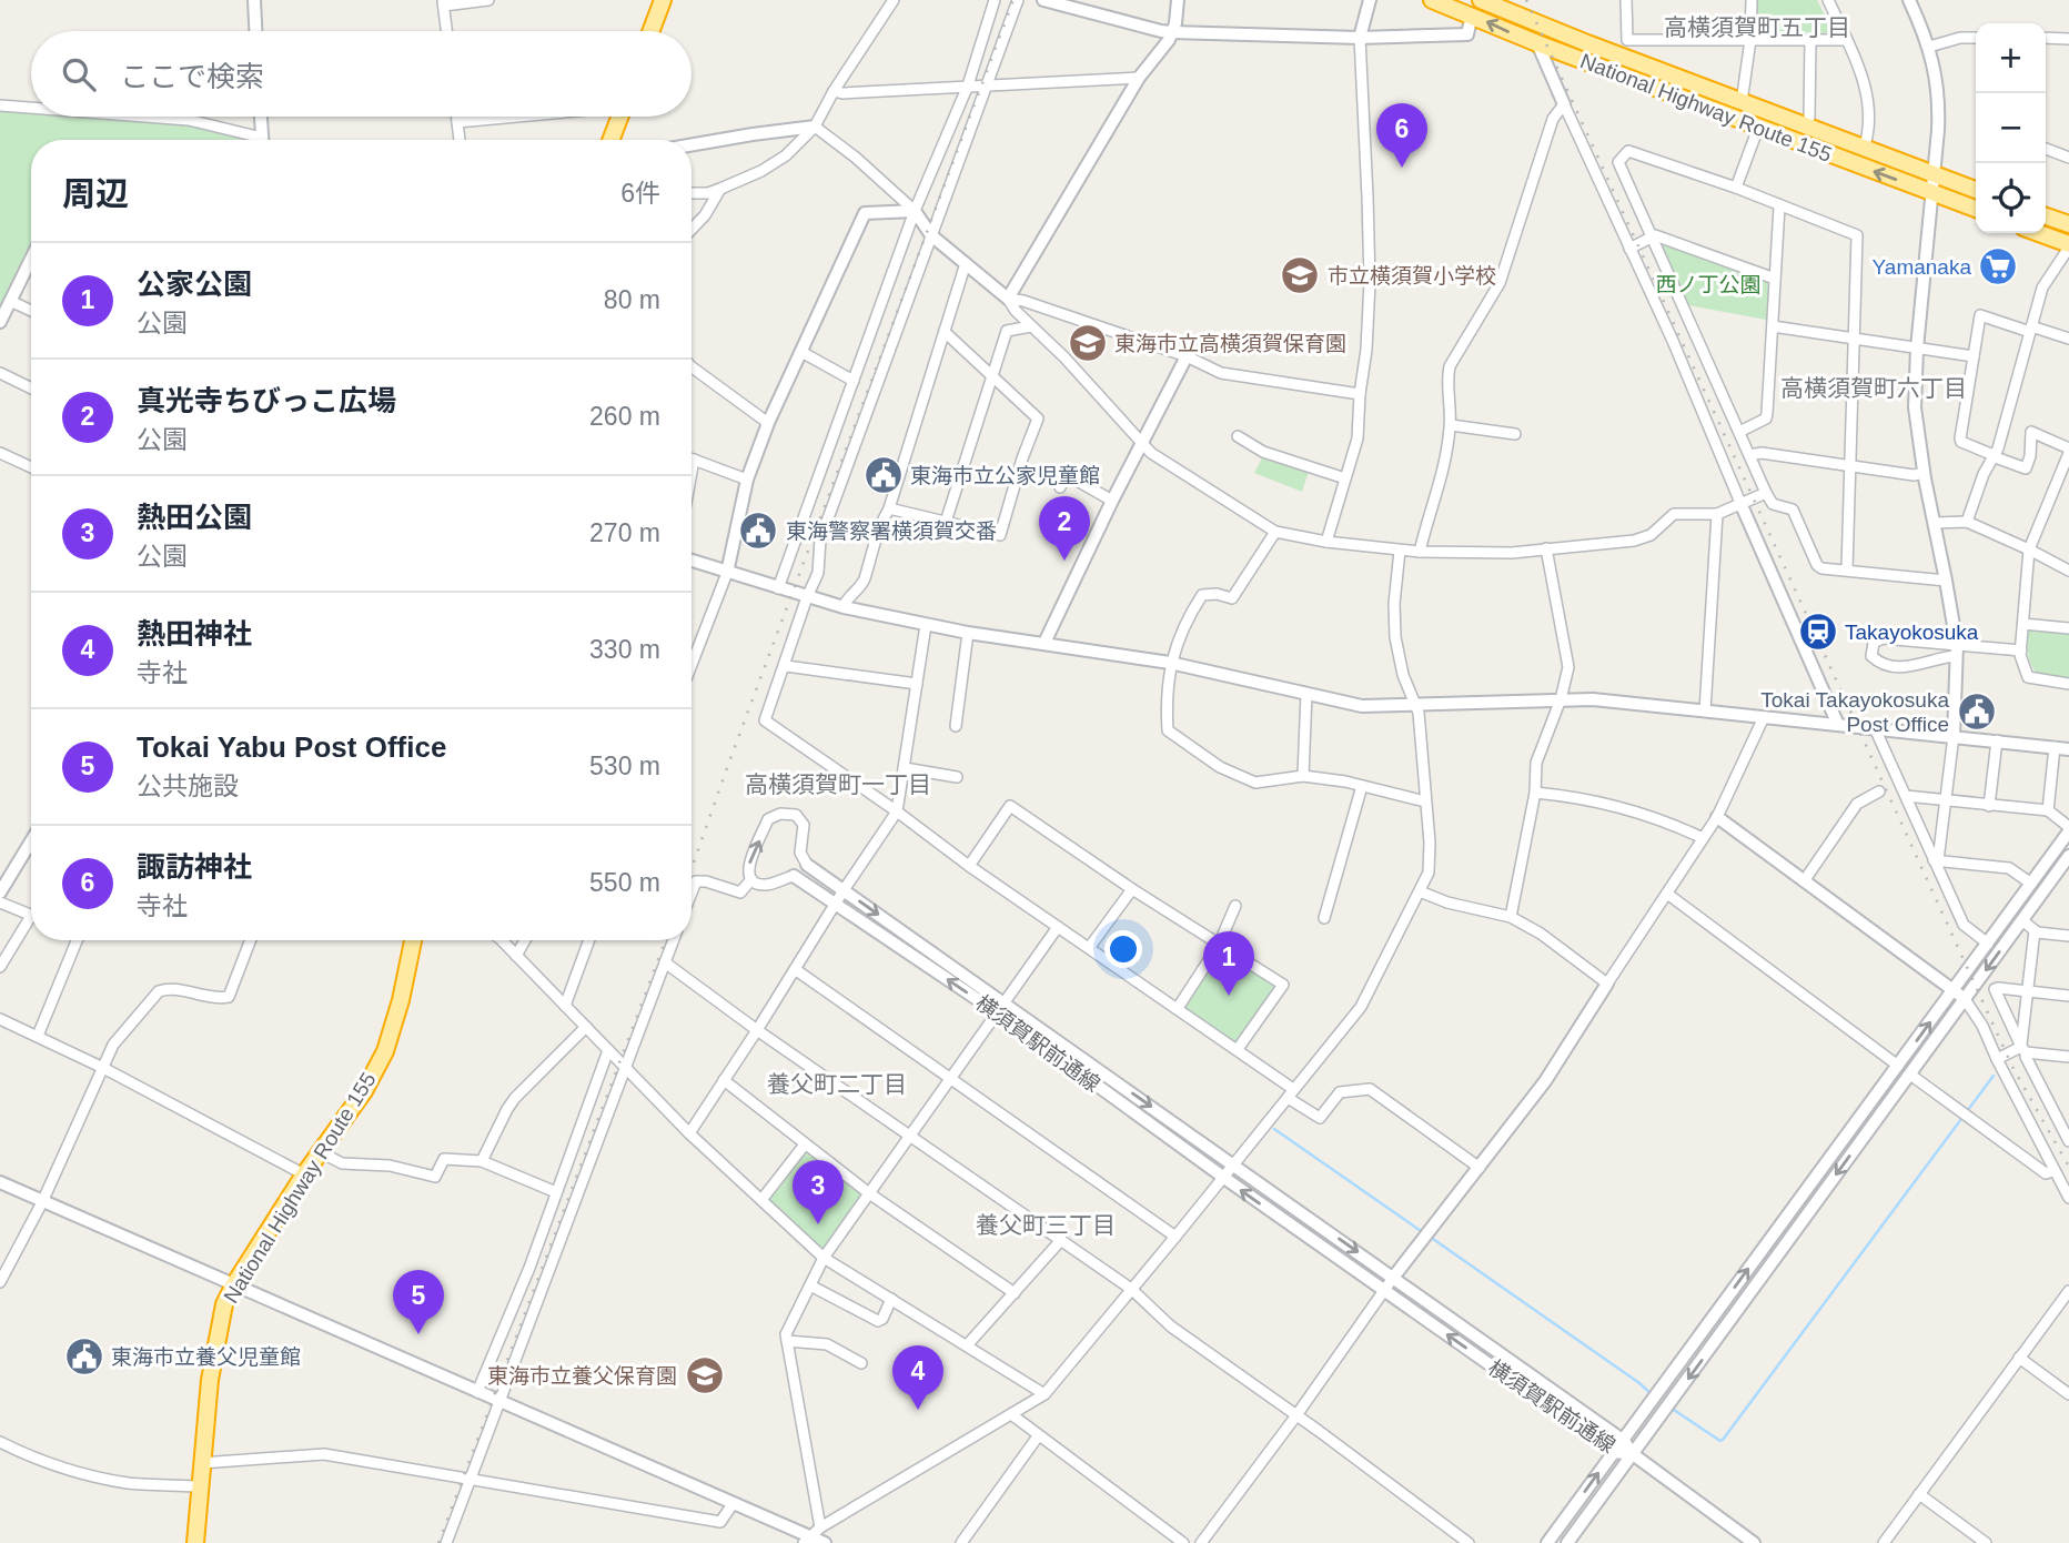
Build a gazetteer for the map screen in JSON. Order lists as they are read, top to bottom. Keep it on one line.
{"streets":{"highway":["National Highway Route 155"],"street":["横須賀駅前通線"]},"districts":["高横須賀町五丁目","高横須賀町六丁目","高横須賀町一丁目","養父町二丁目","養父町三丁目"],"parks":["西ノ丁公園"],"places":{"supermarket":["Yamanaka"],"school or university":["市立横須賀小学校","東海市立高横須賀保育園","東海市立養父保育園"],"public building":["東海市立公家児童館","東海警察署横須賀交番","Tokai Takayokosuka Post Office","東海市立養父児童館"],"station":["Takayokosuka"]},"page":{"map_buttons":["+","−"],"search":"ここで検索","pins":["6","2","1","3","5","4"],"heading":["周辺","6件"],"list":[{"mark":"1","name":"公家公園","note":"公園","value":"80 m"},{"mark":"2","name":"真光寺ちびっこ広場","note":"公園","value":"260 m"},{"mark":"3","name":"熱田公園","note":"公園","value":"270 m"},{"mark":"4","name":"熱田神社","note":"寺社","value":"330 m"},{"mark":"5","name":"Tokai Yabu Post Office","note":"公共施設","value":"530 m"},{"mark":"6","name":"諏訪神社","note":"寺社","value":"550 m"}]}}
